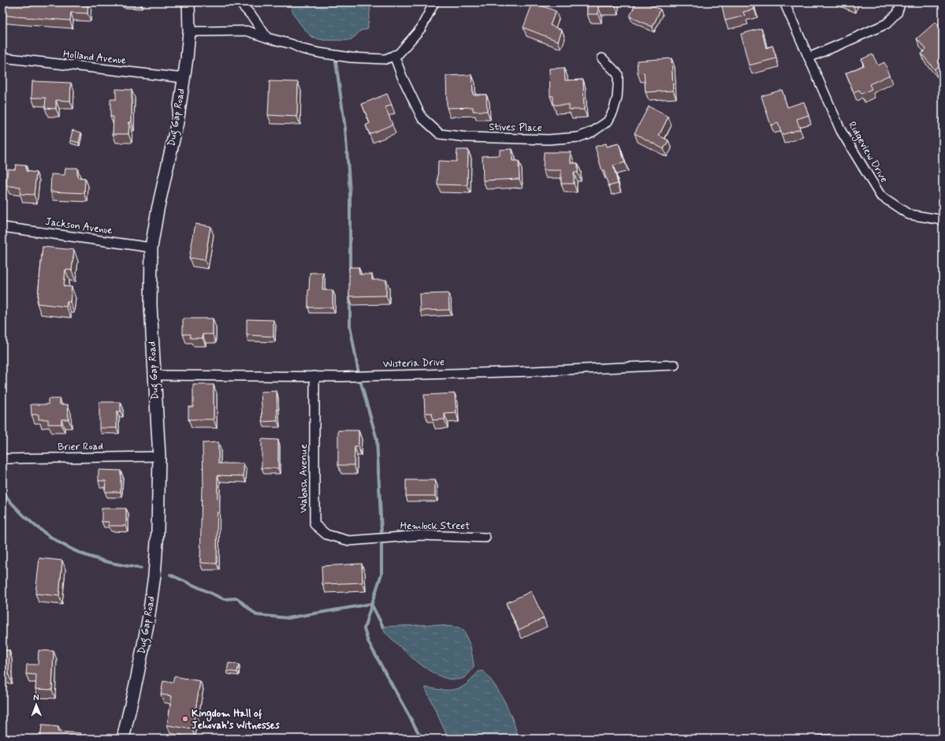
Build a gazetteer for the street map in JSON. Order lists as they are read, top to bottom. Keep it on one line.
{"streets":{"street":["Holland Avenue","Dug Gap Road","Stives Place","Ridgeview Drive","Jackson Avenue","Wisteria Drive","Brier Road","Wabash Avenue","Hemlock Street"]},"crossings":[["Holland Avenue","Dug Gap Road"],["Dug Gap Road","Jackson Avenue"],["Dug Gap Road","Wisteria Drive"],["Dug Gap Road","Brier Road"],["Wisteria Drive","Wabash Avenue"],["Wabash Avenue","Hemlock Street"]],"places":["Kingdom Hall of Jehovah’s Witnesses"],"north":"top"}
